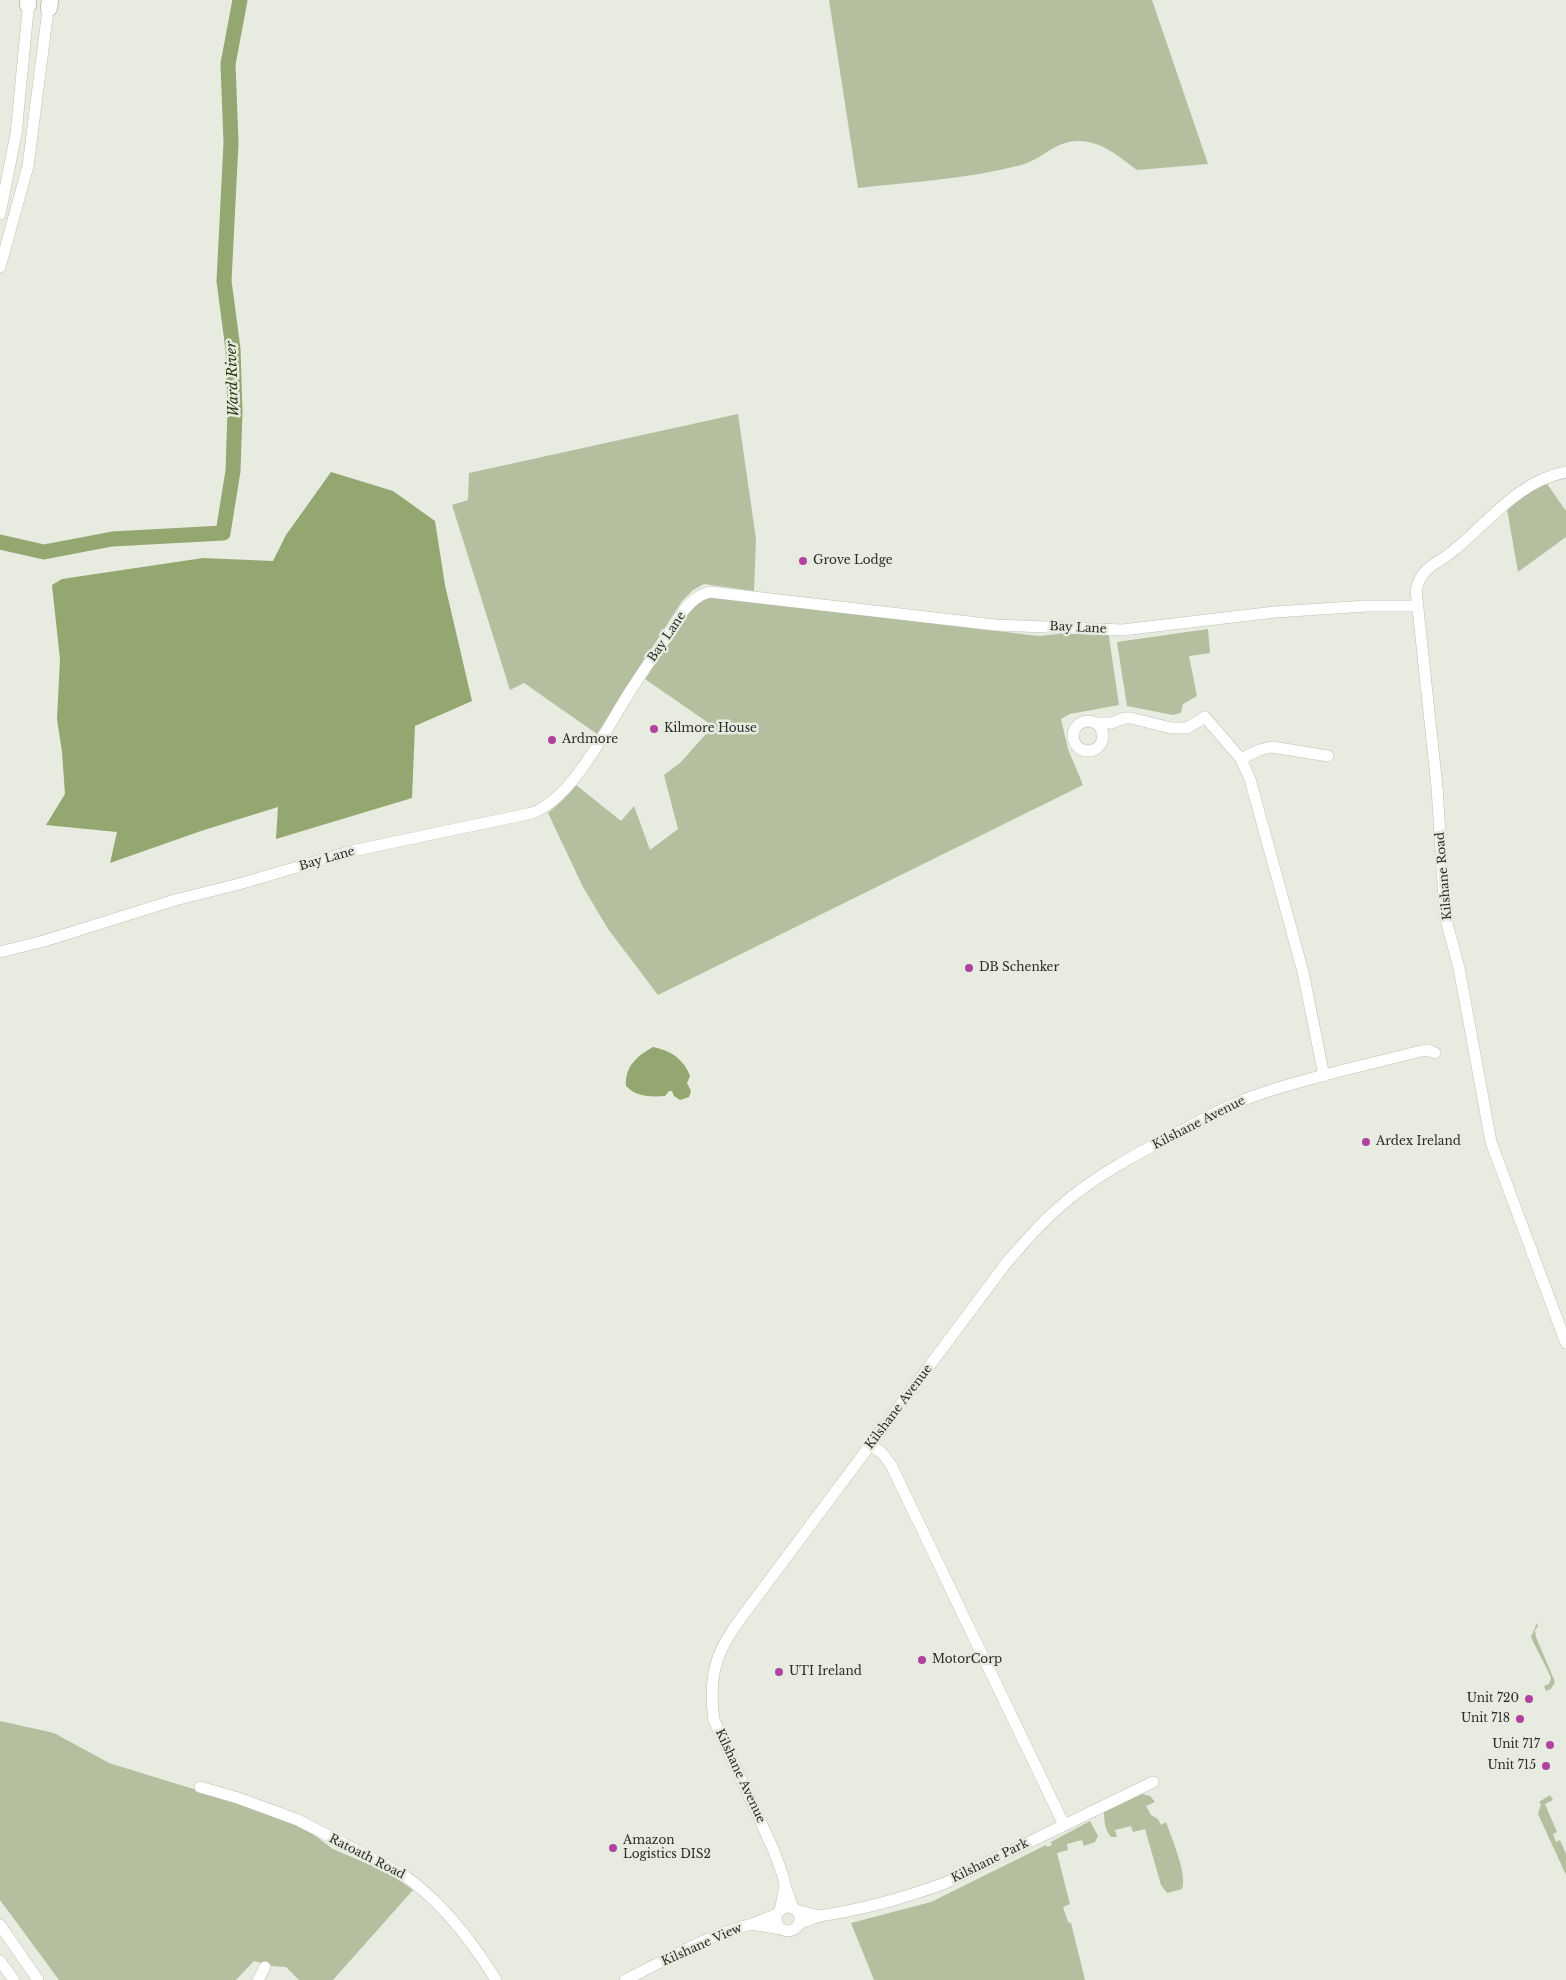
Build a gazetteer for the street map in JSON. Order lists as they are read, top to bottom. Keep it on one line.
{"streets":{"street":["Bay Lane","Kilshane Road","Kilshane Avenue","Ratoath Road","Kilshane Park","Kilshane View"]},"crossings":[["Bay Lane","Kilshane Road"],["Kilshane Avenue","Kilshane Park"],["Kilshane Avenue","Kilshane View"],["Kilshane Park","Kilshane View"]],"water":["Ward River"],"places":["Grove Lodge","Kilmore House","Ardmore","DB Schenker","Ardex Ireland","MotorCorp","UTI Ireland","Unit 720","Unit 718","Unit 717","Unit 715","Amazon Logistics DIS2"]}
